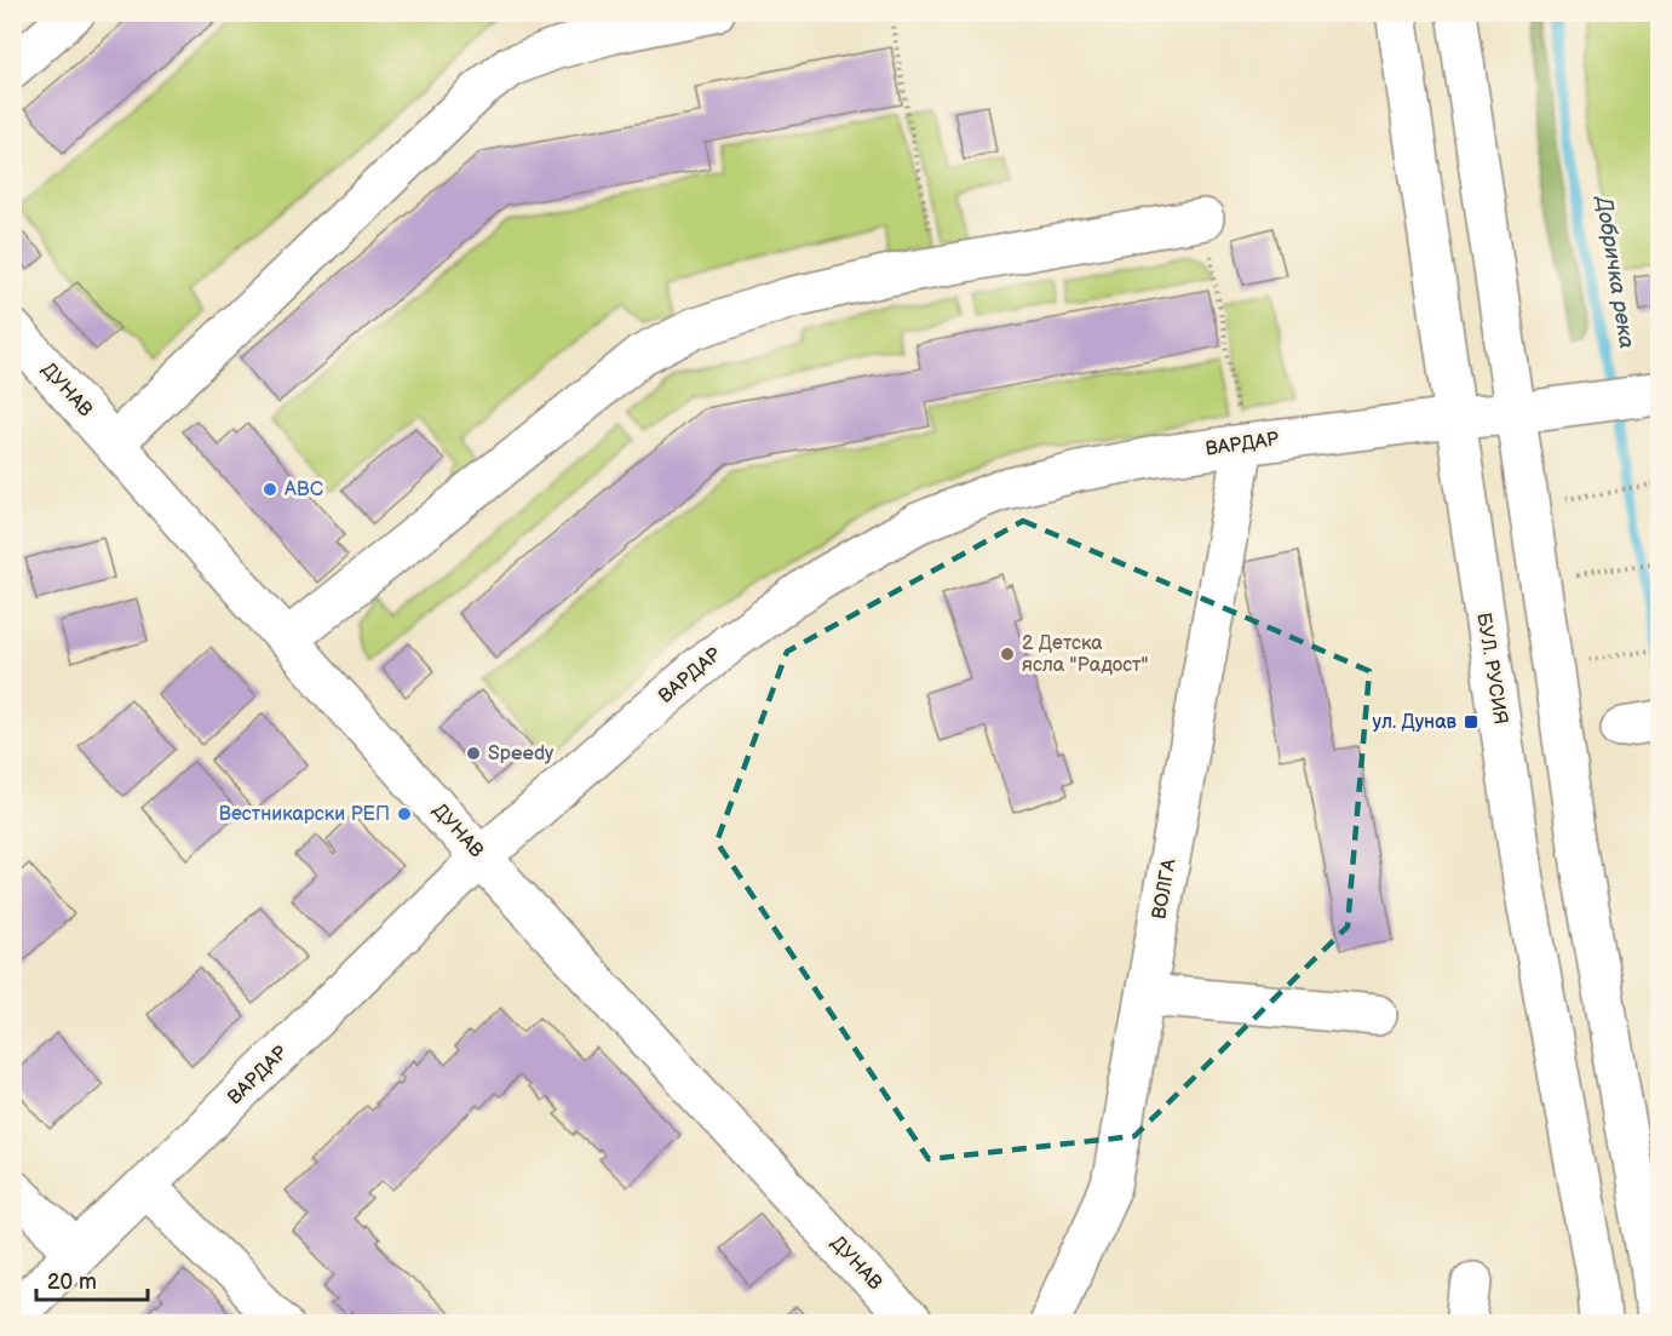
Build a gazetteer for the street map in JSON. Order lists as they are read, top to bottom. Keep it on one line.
{"streets":{"street":["ДУНАВ","ВАРДАР","БУЛ. РУСИЯ","ВОЛГА"]},"crossings":[["ДУНАВ","ВАРДАР"],["ВАРДАР","БУЛ. РУСИЯ"],["ВАРДАР","ВОЛГА"]],"water":["Добричка река"],"places":{"other":["ABC","2 Детска ясла \"Радост\"","Speedy","Вестникарски РЕП"],"transit":["ул. Дунав"]},"scale_bar":"20 m"}
